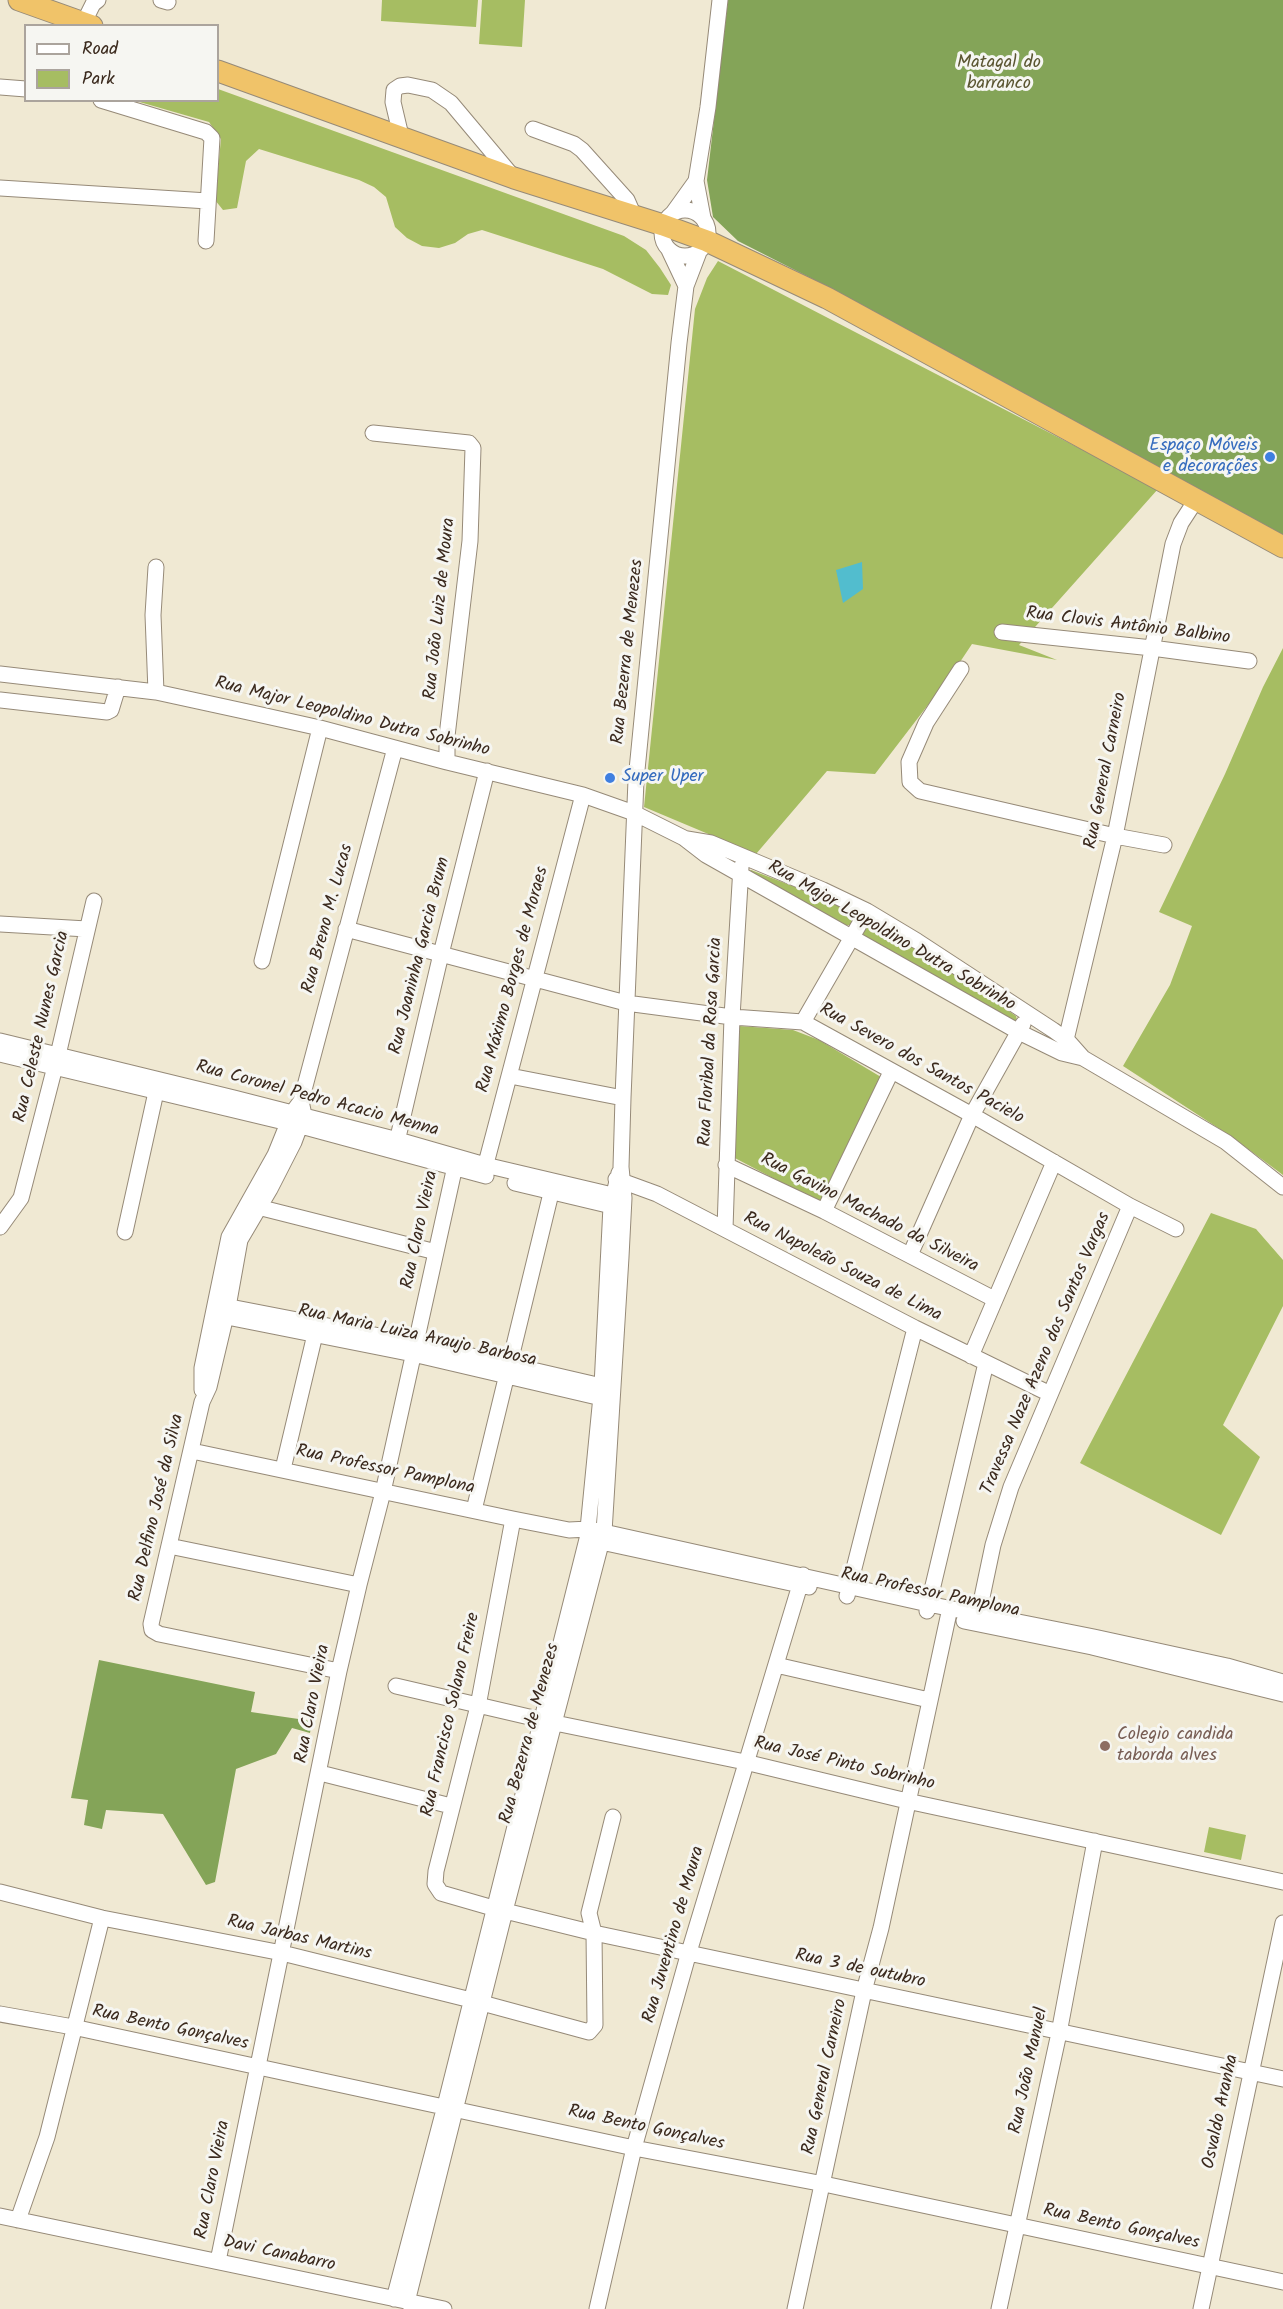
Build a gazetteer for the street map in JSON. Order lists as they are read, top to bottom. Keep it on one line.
{"streets":{"street":["Rua João Luiz de Moura","Rua Clovis Antônio Balbino","Rua Bezerra de Menezes","Rua Major Leopoldino Dutra Sobrinho","Rua General Carneiro","Rua Breno M. Lucas","Rua Joaninha Garcia Brum","Rua Máximo Borges de Moraes","Rua Celeste Nunes Garcia","Rua Floribal da Rosa Garcia","Rua Severo dos Santos Pacielo","Rua Coronel Pedro Acacio Menna","Rua Gavino Machado da Silveira","Rua Claro Vieira","Rua Napoleão Souza de Lima","Rua Maria Luiza Araujo Barbosa","Travessa Naze Azeno dos Santos Vargas","Rua Professor Pamplona","Rua Delfino José da Silva","Rua Francisco Solano Freire","Rua José Pinto Sobrinho","Rua Juventino de Moura","Rua Jarbas Martins","Rua 3 de outubro","Rua Bento Gonçalves","Rua João Manuel","Osvaldo Aranha","Davi Canabarro"]},"crossings":[["Rua João Luiz de Moura","Rua Major Leopoldino Dutra Sobrinho"],["Rua Clovis Antônio Balbino","Rua General Carneiro"],["Rua Bezerra de Menezes","Rua Major Leopoldino Dutra Sobrinho"],["Rua Bezerra de Menezes","Rua Severo dos Santos Pacielo"],["Rua Bezerra de Menezes","Rua Coronel Pedro Acacio Menna"],["Rua Bezerra de Menezes","Rua Napoleão Souza de Lima"],["Rua Bezerra de Menezes","Rua Maria Luiza Araujo Barbosa"],["Rua Bezerra de Menezes","Rua Professor Pamplona"],["Rua Bezerra de Menezes","Rua José Pinto Sobrinho"],["Rua Bezerra de Menezes","Rua Jarbas Martins"],["Rua Bezerra de Menezes","Rua 3 de outubro"],["Rua Bezerra de Menezes","Rua Bento Gonçalves"],["Rua Bezerra de Menezes","Davi Canabarro"],["Rua Major Leopoldino Dutra Sobrinho","Rua General Carneiro"],["Rua Major Leopoldino Dutra Sobrinho","Rua Breno M. Lucas"],["Rua Major Leopoldino Dutra Sobrinho","Rua Joaninha Garcia Brum"],["Rua Major Leopoldino Dutra Sobrinho","Rua Máximo Borges de Moraes"],["Rua Major Leopoldino Dutra Sobrinho","Rua Floribal da Rosa Garcia"],["Rua General Carneiro","Rua Professor Pamplona"],["Rua General Carneiro","Rua José Pinto Sobrinho"],["Rua General Carneiro","Rua 3 de outubro"],["Rua General Carneiro","Rua Bento Gonçalves"],["Rua Breno M. Lucas","Rua Severo dos Santos Pacielo"],["Rua Breno M. Lucas","Rua Coronel Pedro Acacio Menna"],["Rua Breno M. Lucas","Rua Delfino José da Silva"],["Rua Joaninha Garcia Brum","Rua Severo dos Santos Pacielo"],["Rua Joaninha Garcia Brum","Rua Coronel Pedro Acacio Menna"],["Rua Máximo Borges de Moraes","Rua Severo dos Santos Pacielo"],["Rua Máximo Borges de Moraes","Rua Coronel Pedro Acacio Menna"],["Rua Celeste Nunes Garcia","Rua Coronel Pedro Acacio Menna"],["Rua Floribal da Rosa Garcia","Rua Severo dos Santos Pacielo"],["Rua Floribal da Rosa Garcia","Rua Gavino Machado da Silveira"],["Rua Floribal da Rosa Garcia","Rua Napoleão Souza de Lima"],["Rua Severo dos Santos Pacielo","Travessa Naze Azeno dos Santos Vargas"],["Rua Coronel Pedro Acacio Menna","Rua Claro Vieira"],["Rua Coronel Pedro Acacio Menna","Rua Delfino José da Silva"],["Rua Claro Vieira","Rua Maria Luiza Araujo Barbosa"],["Rua Claro Vieira","Rua Professor Pamplona"],["Rua Claro Vieira","Rua Delfino José da Silva"],["Rua Claro Vieira","Rua Jarbas Martins"],["Rua Claro Vieira","Rua Bento Gonçalves"],["Rua Claro Vieira","Davi Canabarro"],["Rua Napoleão Souza de Lima","Travessa Naze Azeno dos Santos Vargas"],["Rua Maria Luiza Araujo Barbosa","Rua Delfino José da Silva"],["Travessa Naze Azeno dos Santos Vargas","Rua Professor Pamplona"],["Rua Professor Pamplona","Rua Delfino José da Silva"],["Rua Professor Pamplona","Rua Francisco Solano Freire"],["Rua Professor Pamplona","Rua Juventino de Moura"],["Rua Francisco Solano Freire","Rua José Pinto Sobrinho"],["Rua Francisco Solano Freire","Rua 3 de outubro"],["Rua José Pinto Sobrinho","Rua Juventino de Moura"],["Rua José Pinto Sobrinho","Rua João Manuel"],["Rua Juventino de Moura","Rua 3 de outubro"],["Rua Juventino de Moura","Rua Bento Gonçalves"],["Rua Jarbas Martins","Rua 3 de outubro"],["Rua 3 de outubro","Rua João Manuel"],["Rua 3 de outubro","Osvaldo Aranha"],["Rua Bento Gonçalves","Rua João Manuel"],["Rua Bento Gonçalves","Osvaldo Aranha"]],"parks":["Matagal do barranco"],"places":["Espaço Móveis e decorações","Super Uper","Colegio candida taborda alves"],"legend":["Road","Park"]}
